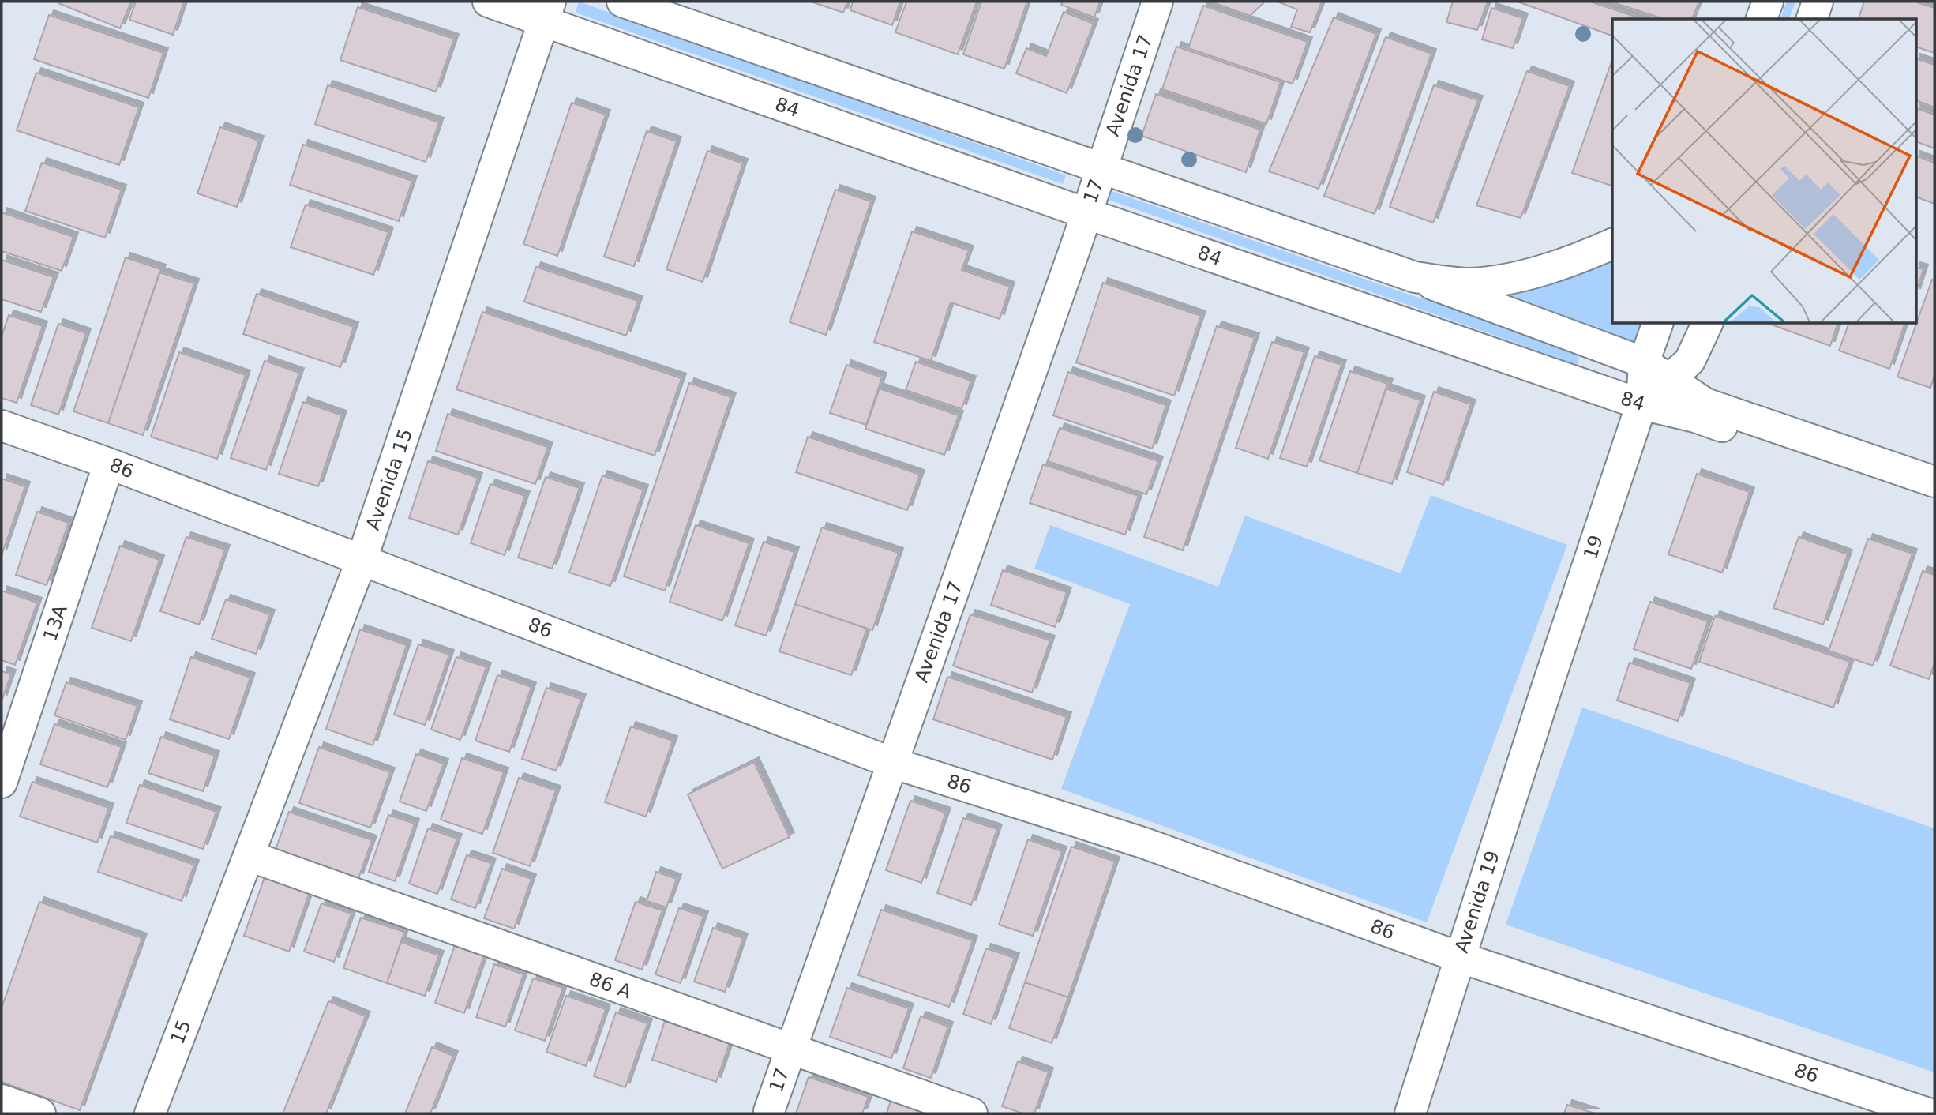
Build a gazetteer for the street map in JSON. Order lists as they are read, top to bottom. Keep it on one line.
{"streets":{"street":["Avenida 17","84","17","86","Avenida 15","19","13A","Avenida 19","86 A","15"]},"crossings":[["Avenida 17","84"],["Avenida 17","17"],["Avenida 17","86"],["Avenida 17","86 A"],["84","17"],["84","Avenida 15"],["84","19"],["17","86 A"],["86","Avenida 15"],["86","13A"],["86","Avenida 19"],["Avenida 15","86 A"],["Avenida 15","15"],["19","Avenida 19"]]}
